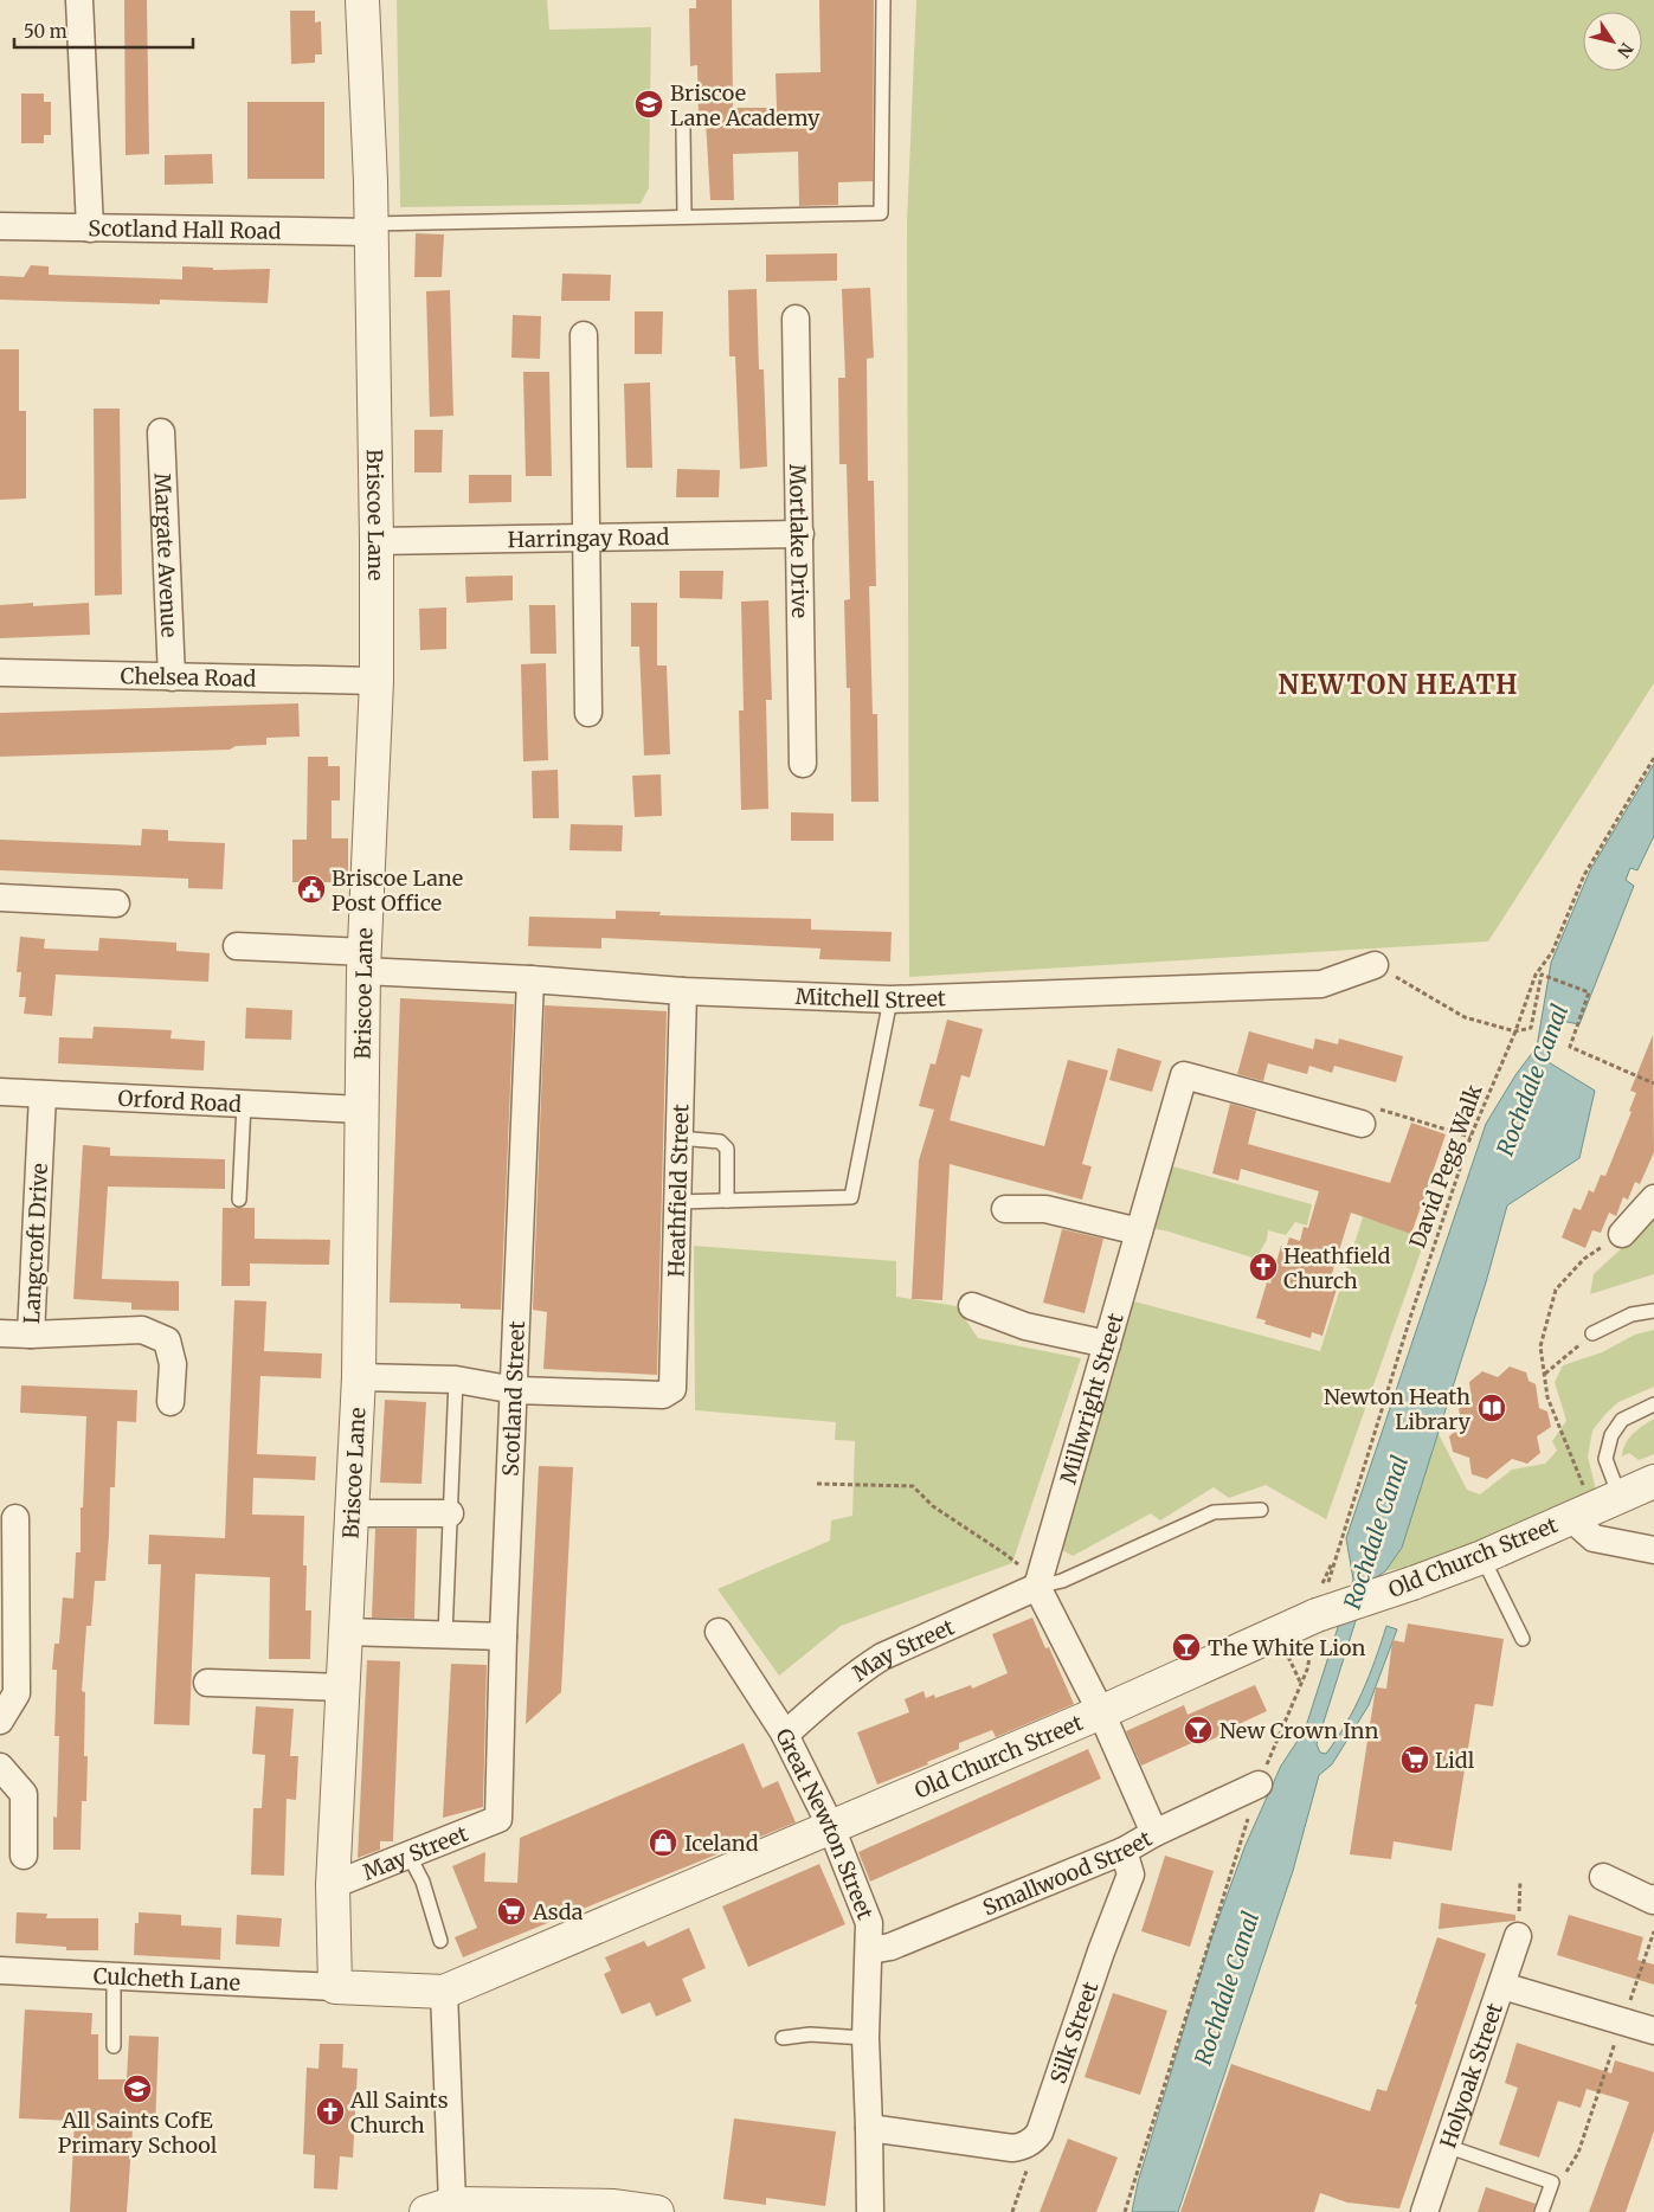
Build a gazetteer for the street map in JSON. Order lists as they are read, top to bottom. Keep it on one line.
{"streets":{"street":["Scotland Hall Road","Briscoe Lane","Harringay Road","Mortlake Drive","Margate Avenue","Chelsea Road","Mitchell Street","Orford Road","Heathfield Street","Langcroft Drive","Scotland Street","Millwright Street","Old Church Street","May Street","Great Newton Street","Smallwood Street","Culcheth Lane","Silk Street","Holyoak Street"],"path":["David Pegg Walk"]},"crossings":[["Scotland Hall Road","Briscoe Lane"],["Briscoe Lane","Harringay Road"],["Briscoe Lane","Chelsea Road"],["Briscoe Lane","Mitchell Street"],["Briscoe Lane","Orford Road"],["Briscoe Lane","Old Church Street"],["Briscoe Lane","May Street"],["Briscoe Lane","Culcheth Lane"],["Harringay Road","Mortlake Drive"],["Margate Avenue","Chelsea Road"],["Mitchell Street","Heathfield Street"],["Mitchell Street","Scotland Street"],["Orford Road","Langcroft Drive"],["Heathfield Street","Scotland Street"],["Scotland Street","May Street"],["Millwright Street","May Street"],["Old Church Street","Great Newton Street"],["Old Church Street","Culcheth Lane"],["May Street","Great Newton Street"],["Great Newton Street","Smallwood Street"],["Smallwood Street","Silk Street"]],"districts":["NEWTON HEATH"],"water":["Rochdale Canal"],"places":{"school or university":["Briscoe Lane Academy","All Saints CofE Primary School"],"public building":["Briscoe Lane Post Office"],"church":["Heathfield Church","All Saints Church"],"library":["Newton Heath Library"],"bar":["The White Lion","New Crown Inn"],"supermarket":["Lidl","Asda"],"shop":["Iceland"]},"scale_bar":"50 m","north":"bottom right"}
